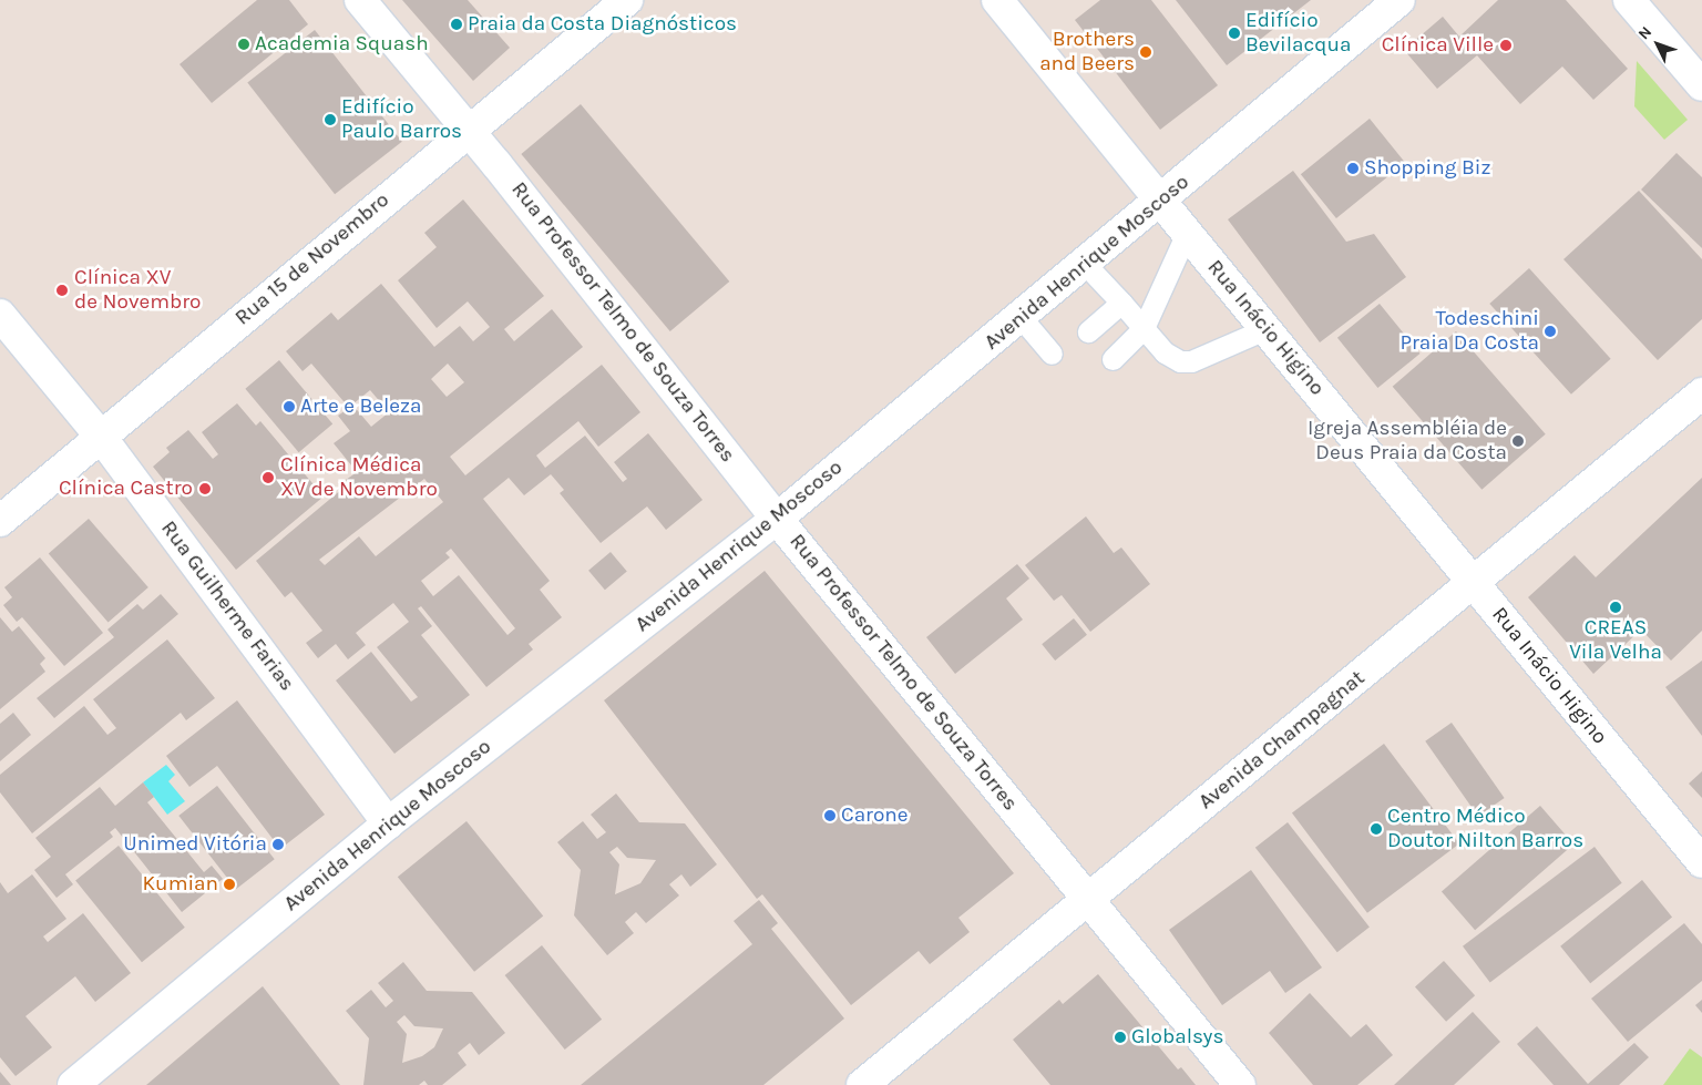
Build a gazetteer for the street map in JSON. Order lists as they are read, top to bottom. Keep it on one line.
{"streets":{"street":["Rua 15 de Novembro","Avenida Henrique Moscoso","Rua Professor Telmo de Souza Torres","Rua Inácio Higino","Rua Guilherme Farias","Avenida Champagnat"]},"crossings":[["Rua 15 de Novembro","Rua Professor Telmo de Souza Torres"],["Rua 15 de Novembro","Rua Guilherme Farias"],["Avenida Henrique Moscoso","Rua Professor Telmo de Souza Torres"],["Avenida Henrique Moscoso","Rua Inácio Higino"],["Avenida Henrique Moscoso","Rua Guilherme Farias"],["Rua Professor Telmo de Souza Torres","Avenida Champagnat"],["Rua Inácio Higino","Avenida Champagnat"]],"places":["Praia da Costa Diagnósticos","Edifício Bevilacqua","Academia Squash","Clínica Ville","Brothers and Beers","Edifício Paulo Barros","Shopping Biz","Clínica XV de Novembro","Todeschini Praia Da Costa","Arte e Beleza","Igreja Assembléia de Deus Praia da Costa","Clínica Médica XV de Novembro","Clínica Castro","CREAS Vila Velha","Carone","Centro Médico Doutor Nilton Barros","Unimed Vitória","Kumian","Globalsys"],"north":"top left"}
